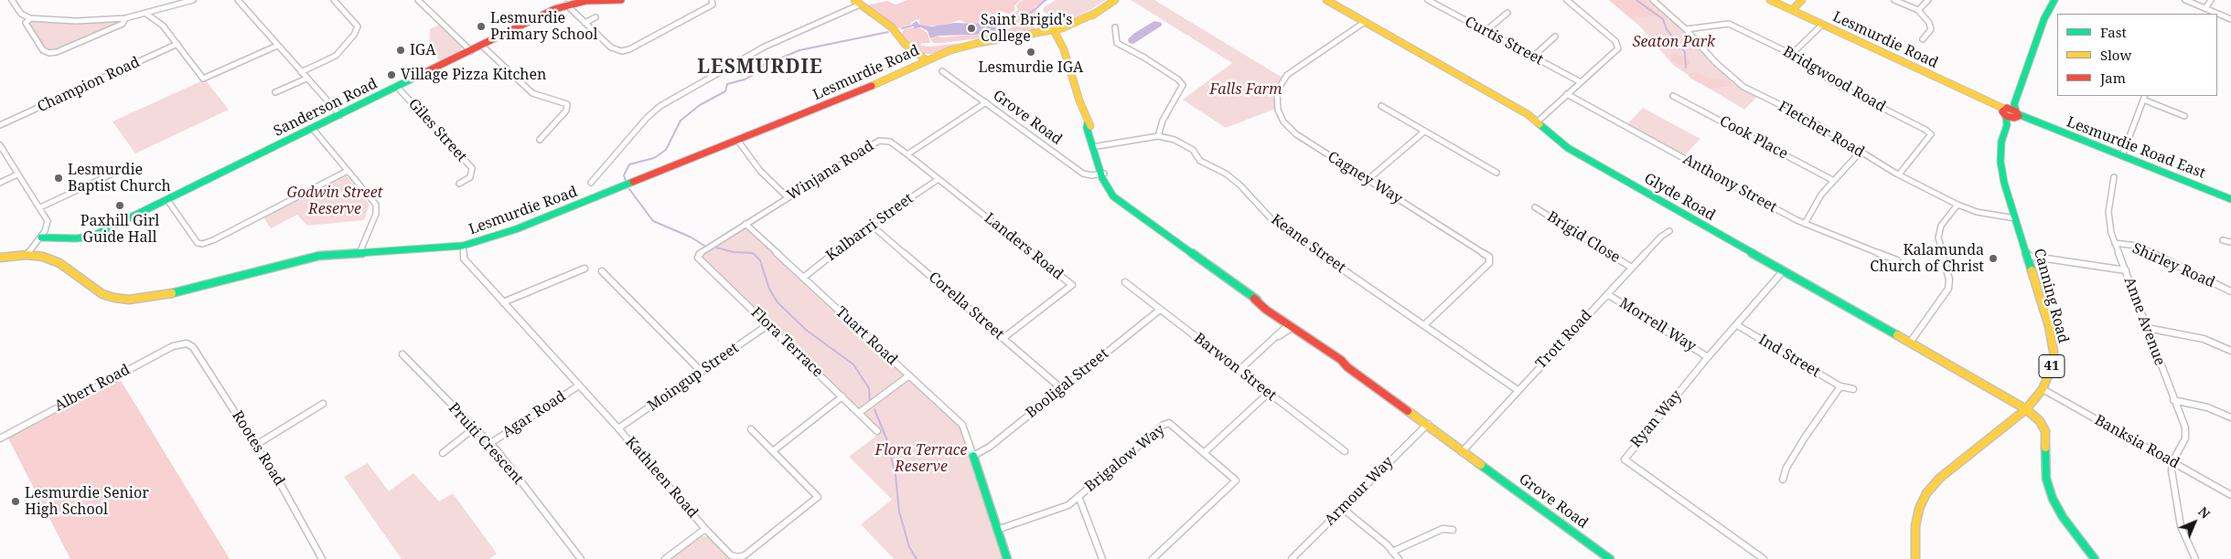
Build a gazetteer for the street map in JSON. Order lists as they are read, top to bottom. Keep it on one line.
{"streets":{"street":["Lesmurdie Road","Curtis Street","Bridgwood Road","Champion Road","Sanderson Road","Grove Road","Fletcher Road","Giles Street","Cook Place","Lesmurdie Road East","Winjana Road","Cagney Way","Anthony Street","Glyde Road","Kalbarri Street","Brigid Close","Keane Street","Landers Road","Shirley Road","Canning Road","Corella Street","Anne Avenue","Morrell Way","Tuart Road","Trott Road","Flora Terrace","Ind Street","41","Barwon Street","Moingup Street","Booligal Street","Albert Road","Agar Road","Ryan Way","Banksia Road","Pruiti Crescent","Rootes Road","Brigalow Way","Kathleen Road","Armour Way"]},"crossings":[["Lesmurdie Road","Lesmurdie Road East"],["Lesmurdie Road","Canning Road"],["Lesmurdie Road","Kathleen Road"],["Bridgwood Road","Fletcher Road"],["Sanderson Road","Giles Street"],["Grove Road","Trott Road"],["Grove Road","Armour Way"],["Fletcher Road","Canning Road"],["Lesmurdie Road East","Canning Road"],["Winjana Road","Landers Road"],["Winjana Road","Tuart Road"],["Winjana Road","Flora Terrace"],["Cagney Way","Glyde Road"],["Cagney Way","Keane Street"],["Glyde Road","Canning Road"],["Glyde Road","Ryan Way"],["Kalbarri Street","Landers Road"],["Kalbarri Street","Corella Street"],["Kalbarri Street","Tuart Road"],["Brigid Close","Trott Road"],["Keane Street","Trott Road"],["Landers Road","Corella Street"],["Shirley Road","Anne Avenue"],["Canning Road","Banksia Road"],["Corella Street","Booligal Street"],["Anne Avenue","Banksia Road"],["Morrell Way","Trott Road"],["Morrell Way","Ryan Way"],["Tuart Road","Booligal Street"],["Flora Terrace","Moingup Street"],["Ind Street","Ryan Way"],["Barwon Street","Booligal Street"],["Moingup Street","Kathleen Road"],["Albert Road","Rootes Road"],["Agar Road","Pruiti Crescent"],["Agar Road","Kathleen Road"]],"districts":["LESMURDIE"],"parks":["Seaton Park","Falls Farm","Godwin Street Reserve","Flora Terrace Reserve"],"places":["Lesmurdie Primary School","Saint Brigid's College","IGA","Lesmurdie IGA","Village Pizza Kitchen","Lesmurdie Baptist Church","Paxhill Girl Guide Hall","Kalamunda Church of Christ","Lesmurdie Senior High School"],"legend":["Fast","Slow","Jam"],"north":"top right"}
